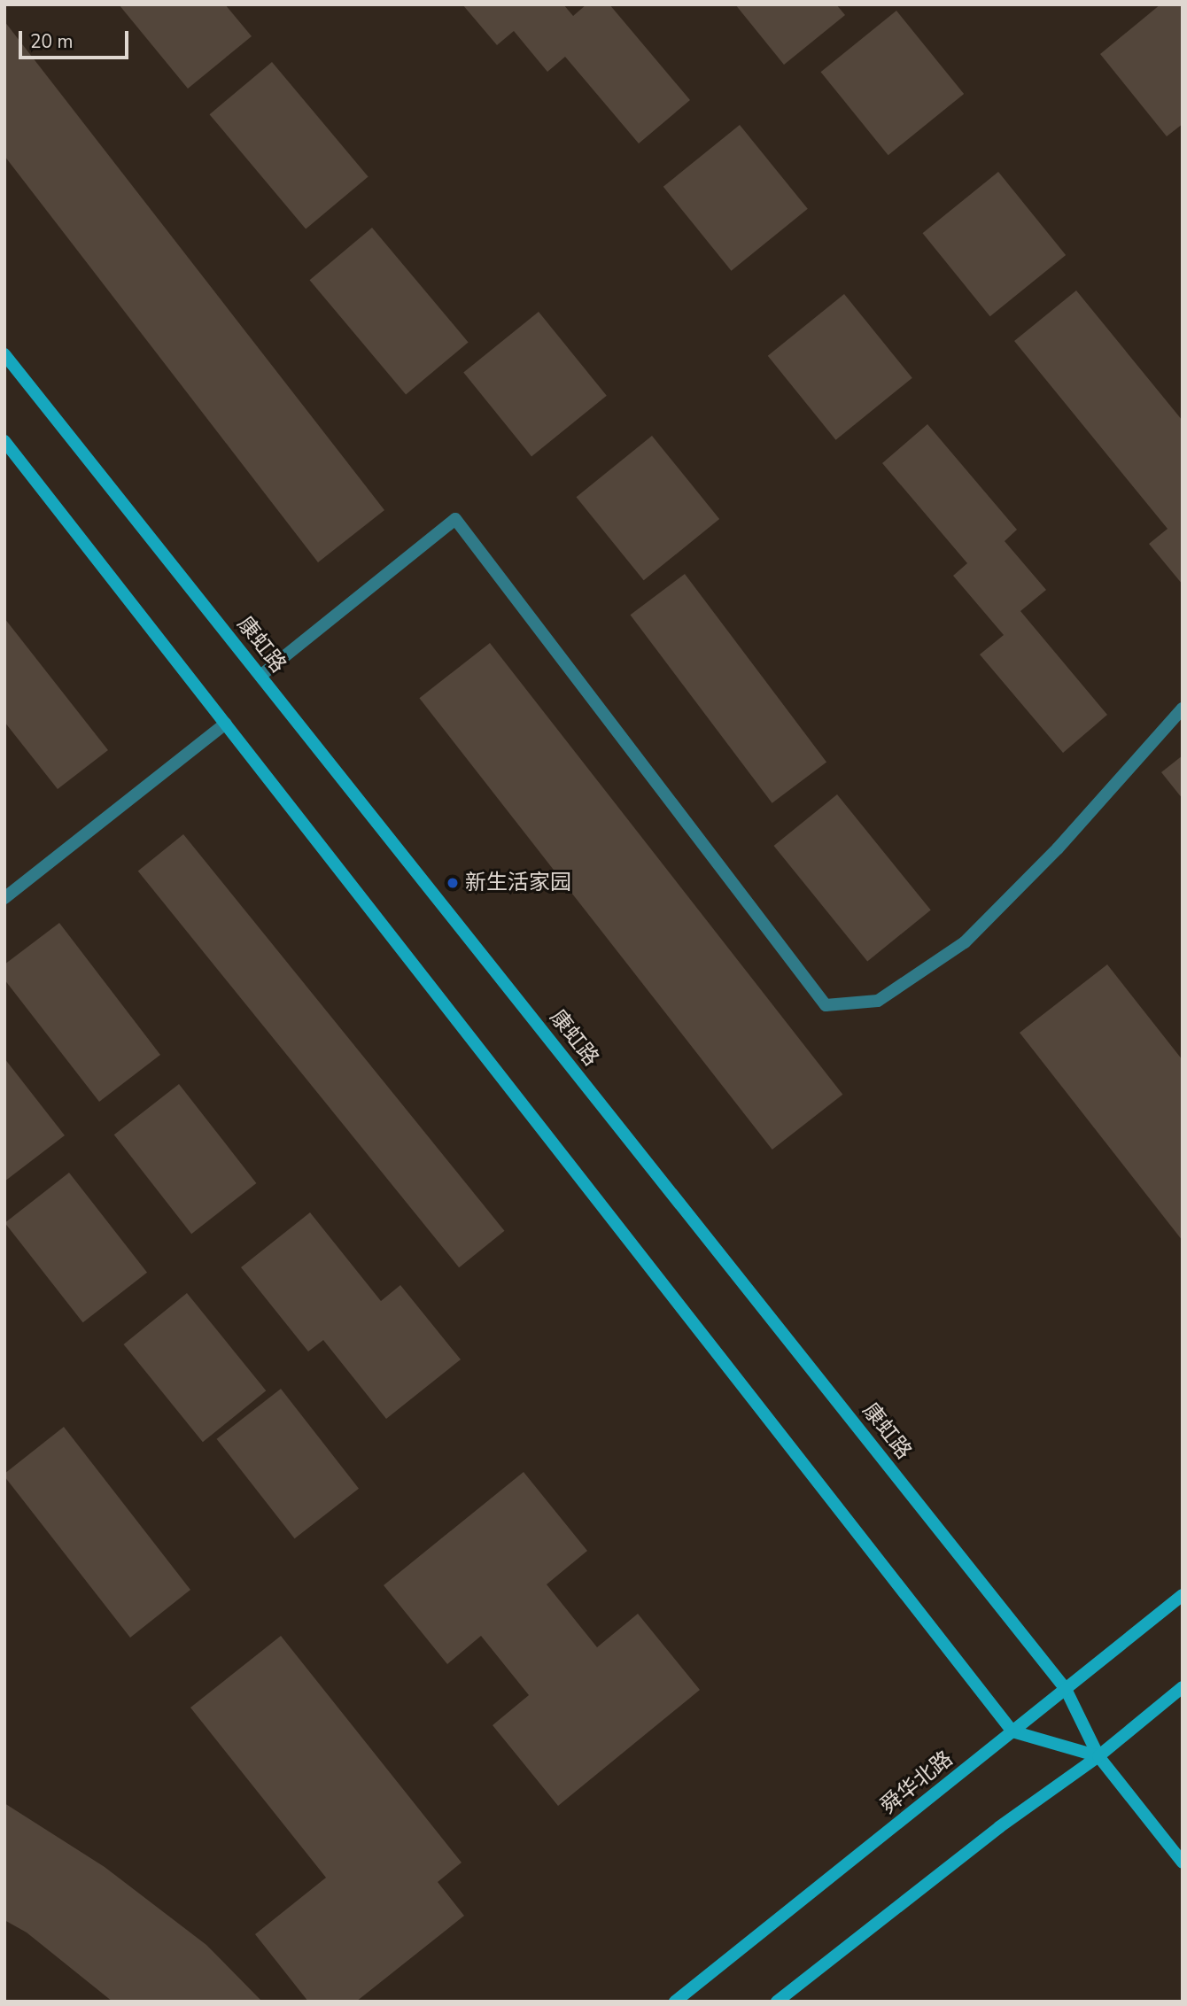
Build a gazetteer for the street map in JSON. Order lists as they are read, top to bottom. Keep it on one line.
{"streets":{"main road":["康虹路","舜华北路"]},"crossings":[["康虹路","舜华北路"]],"places":["新生活家园"],"scale_bar":"20 m"}
